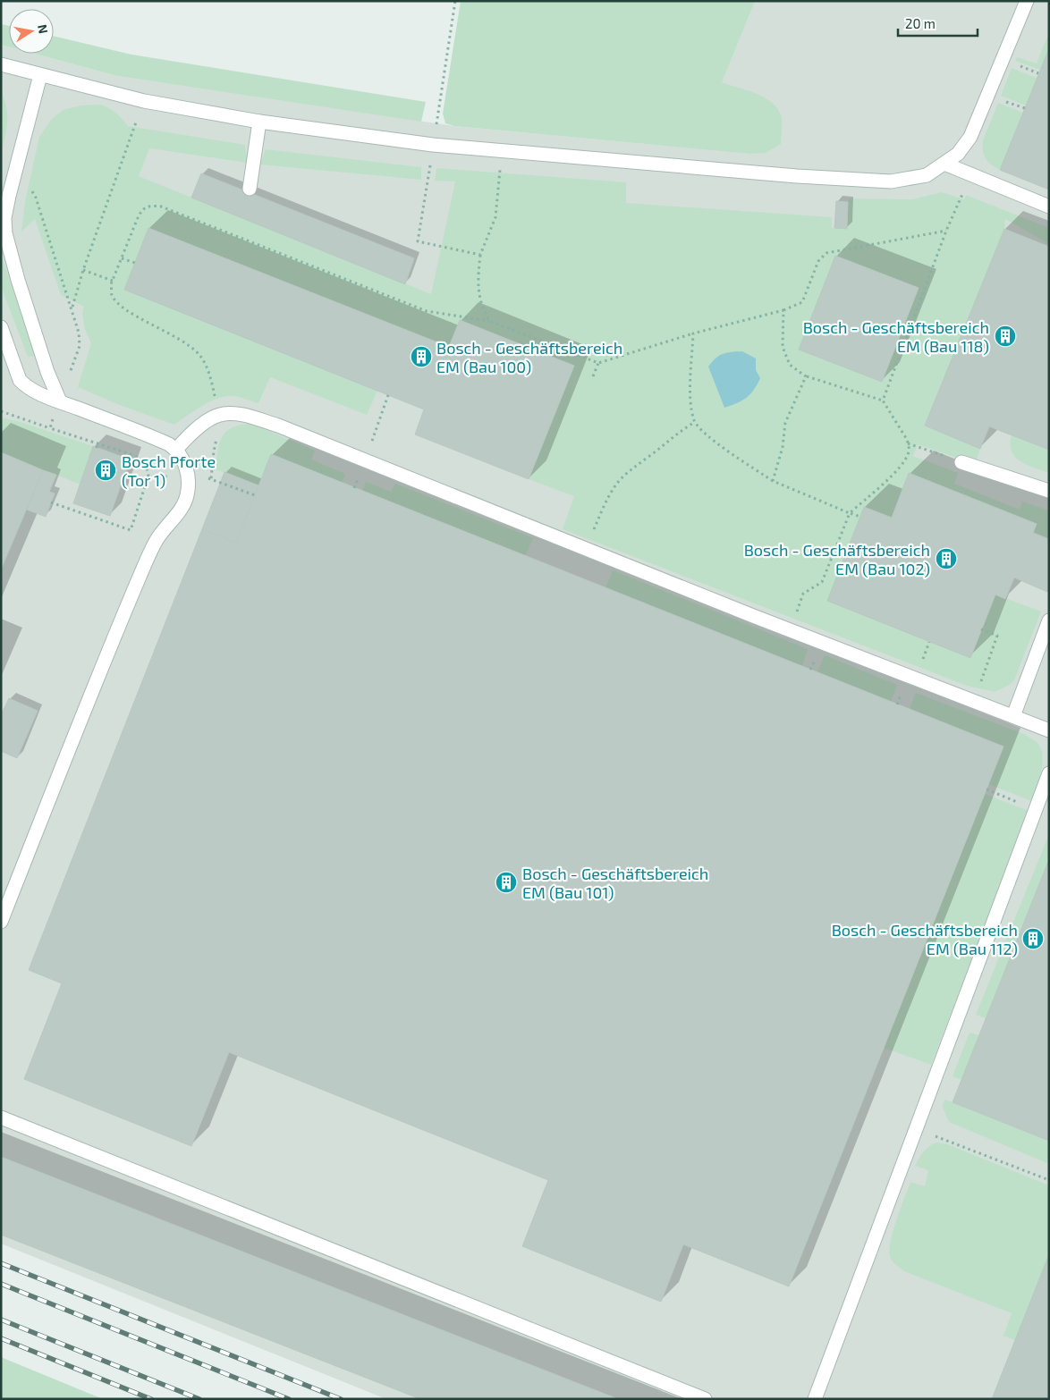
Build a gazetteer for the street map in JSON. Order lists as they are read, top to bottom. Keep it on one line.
{"places":{"building":["Bosch - Geschäftsbereich EM (Bau 118)","Bosch - Geschäftsbereich EM (Bau 100)","Bosch Pforte (Tor 1)","Bosch - Geschäftsbereich EM (Bau 102)","Bosch - Geschäftsbereich EM (Bau 101)","Bosch - Geschäftsbereich EM (Bau 112)"]},"scale_bar":"20 m","north":"right"}
